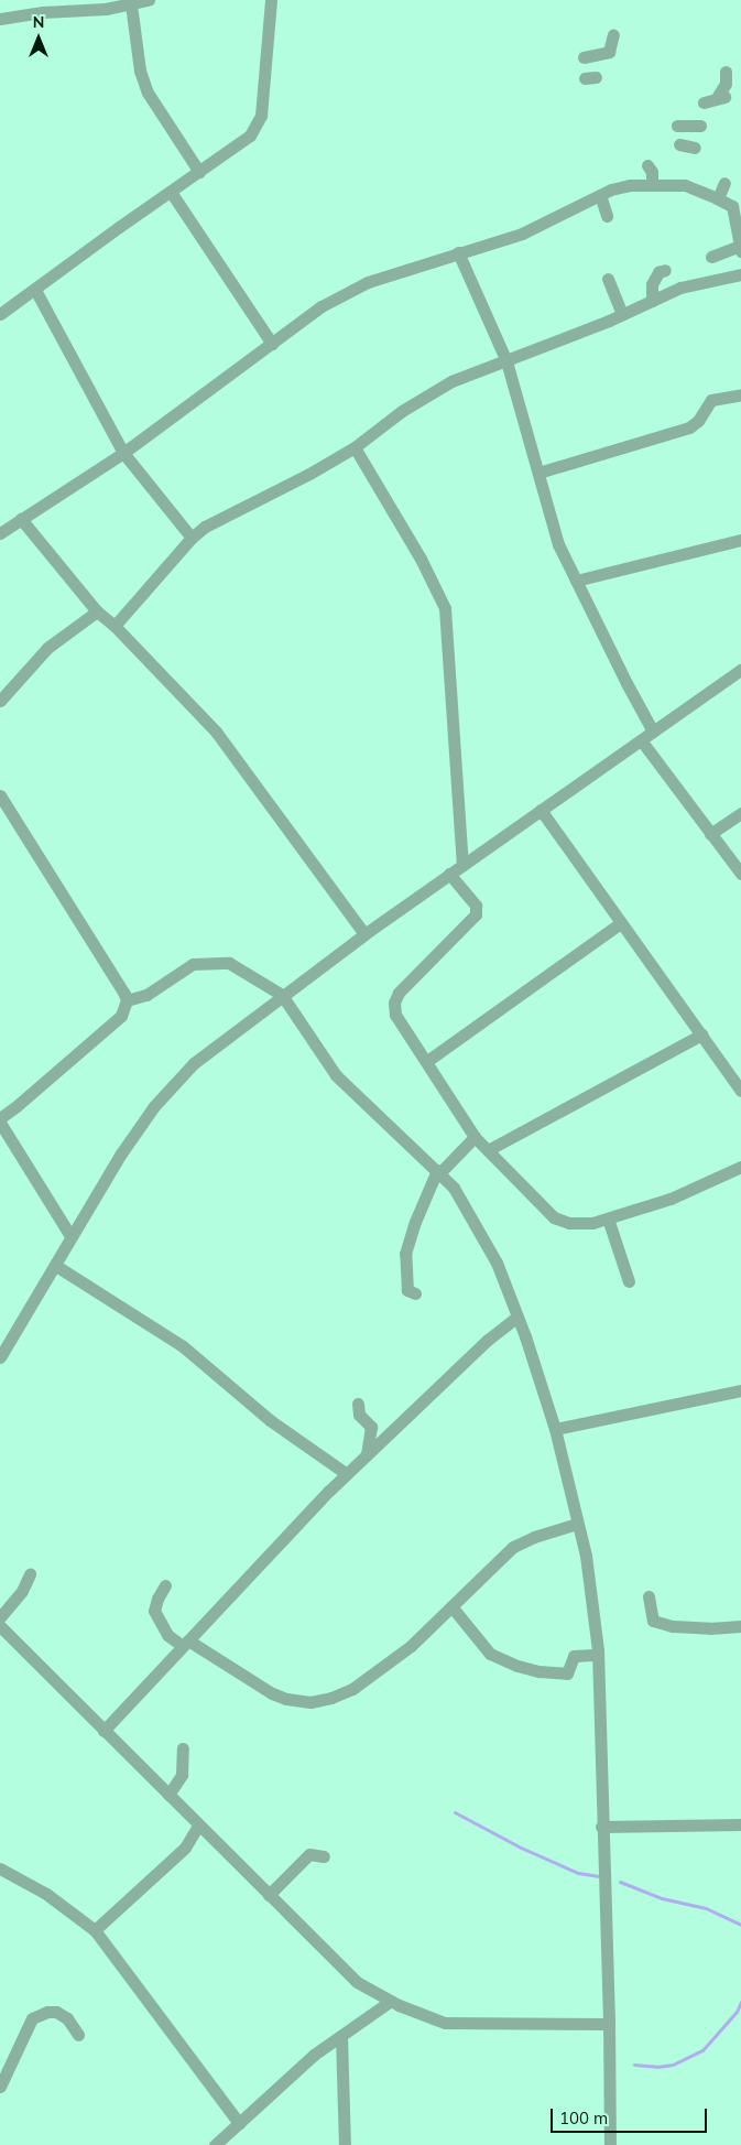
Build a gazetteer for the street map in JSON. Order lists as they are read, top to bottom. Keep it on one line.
{"scale_bar":"100 m","north":"top"}
